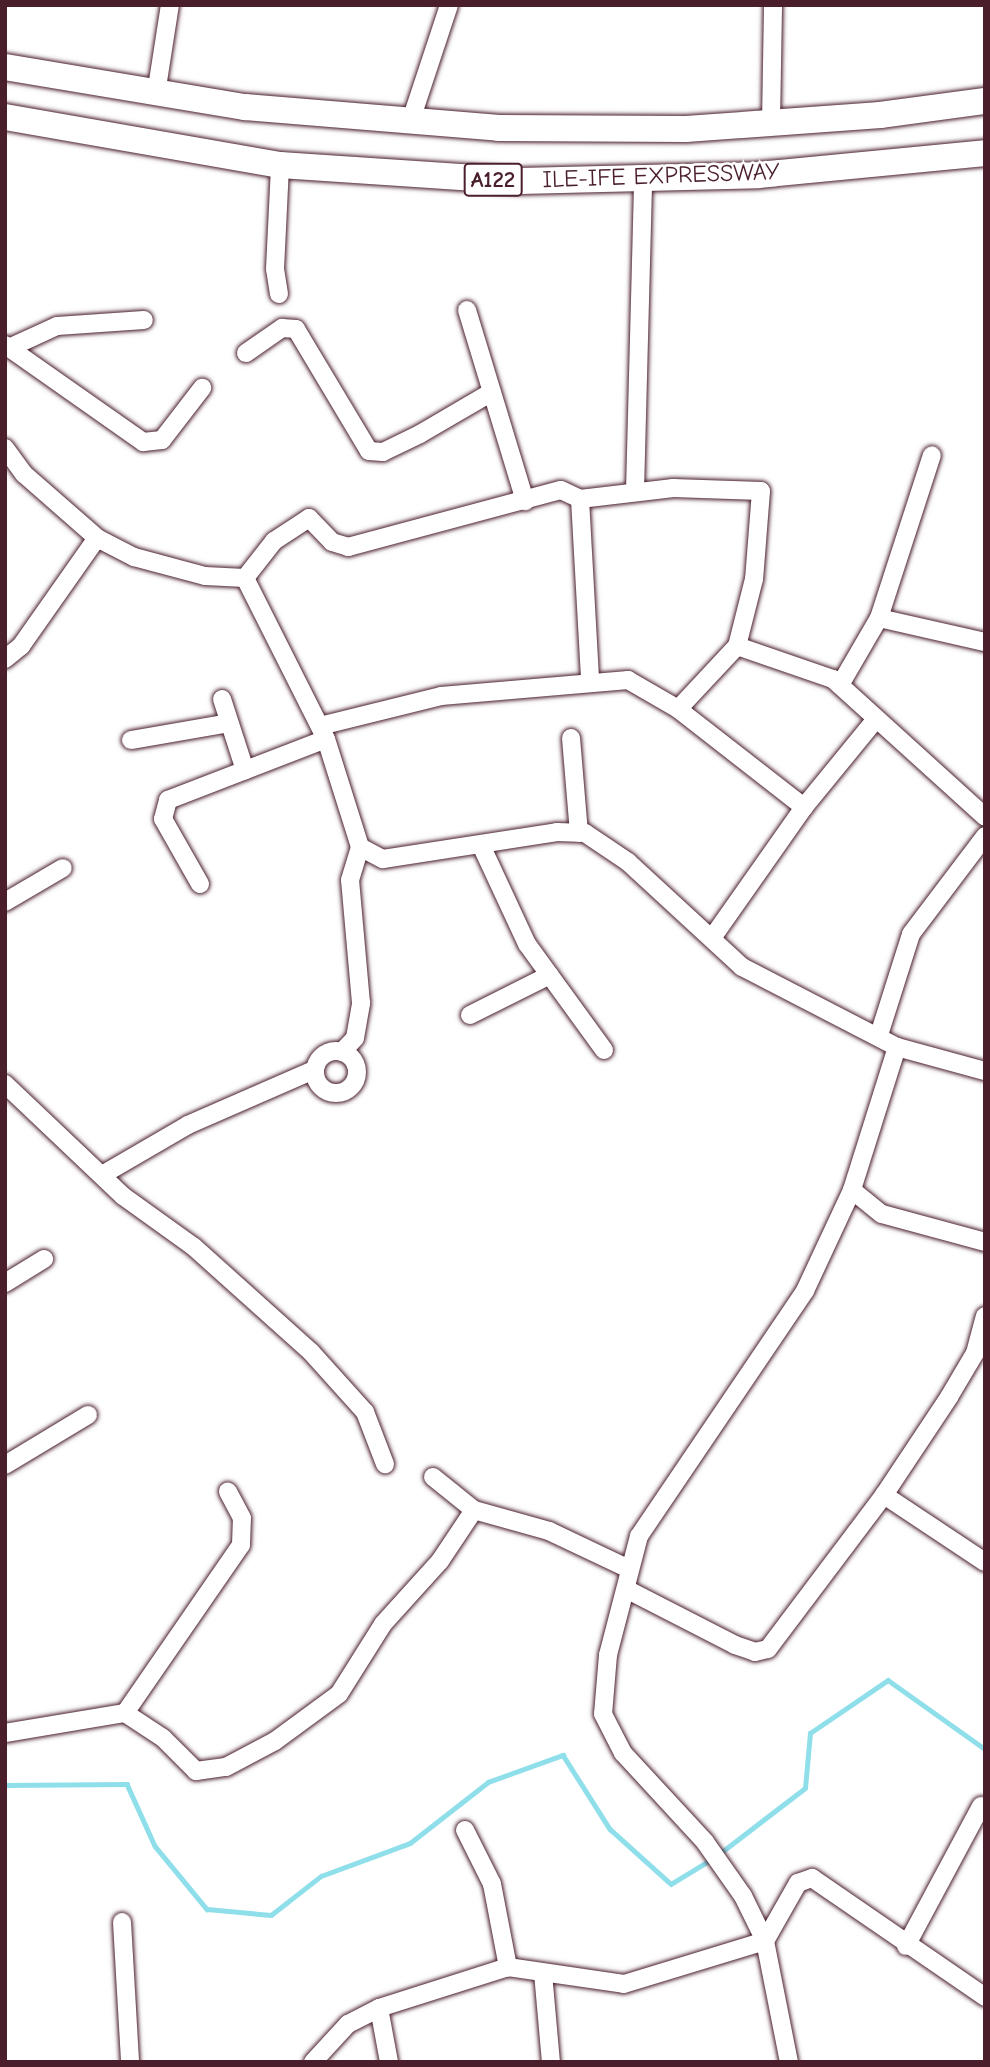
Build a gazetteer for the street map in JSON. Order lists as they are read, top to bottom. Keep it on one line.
{"streets":{"highway":["ILE-IFE EXPRESSWAY","A122"]}}
